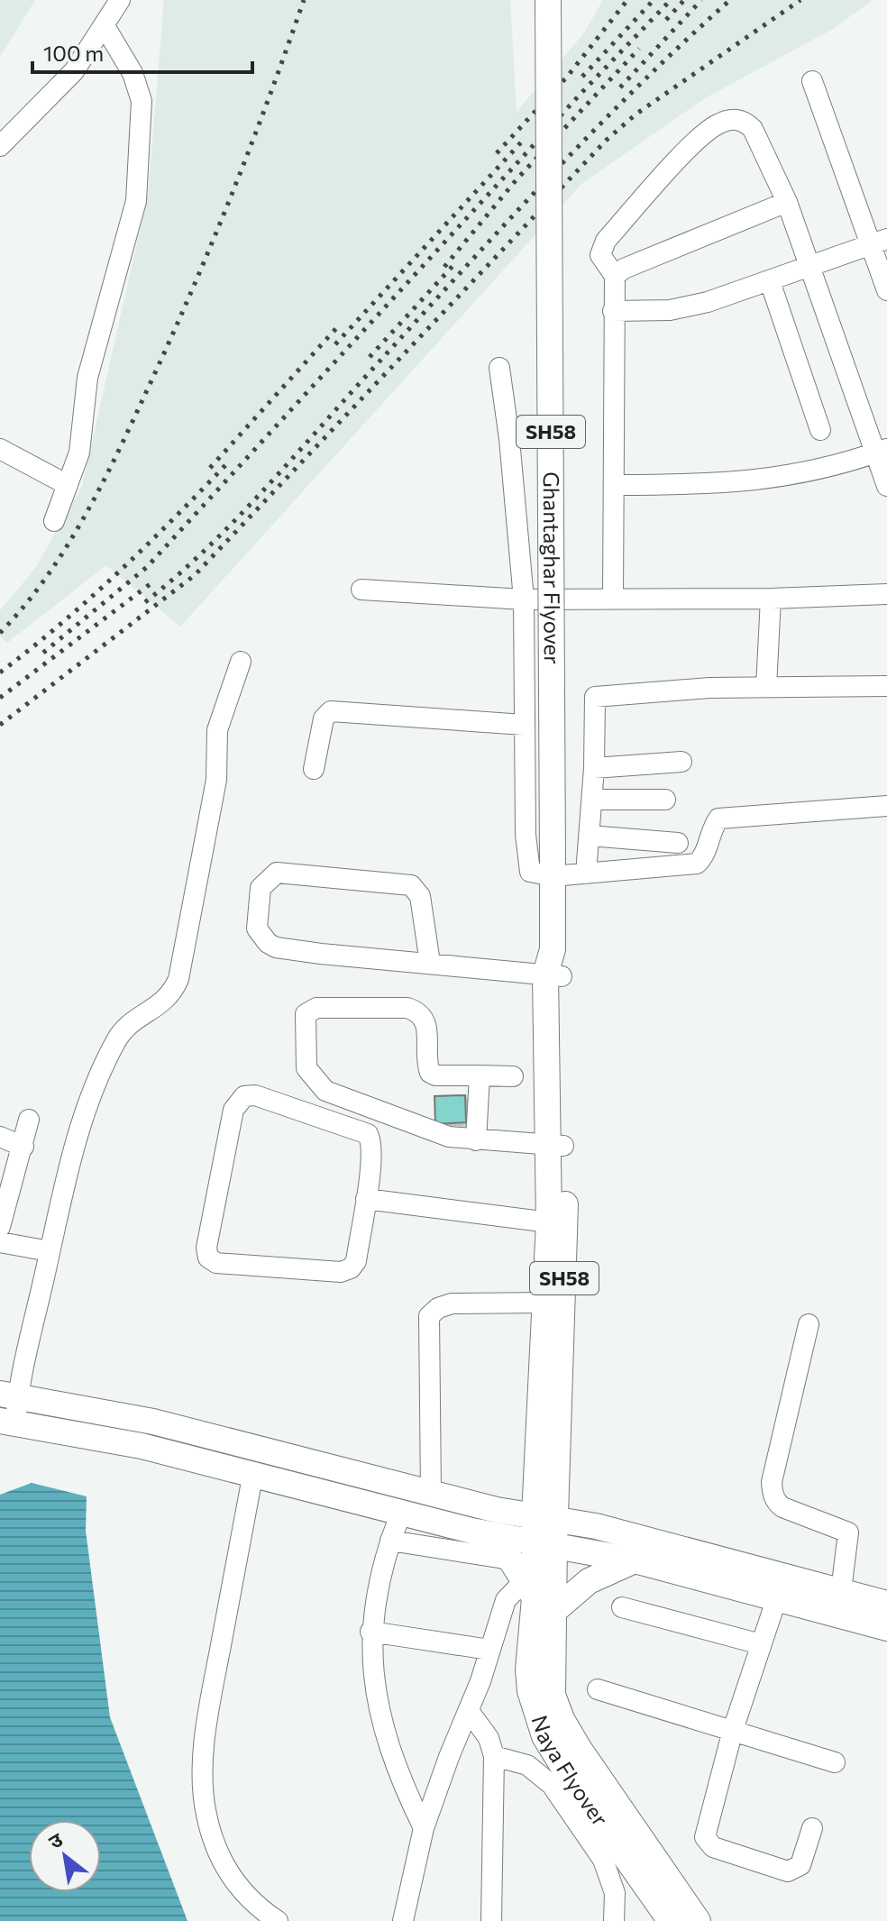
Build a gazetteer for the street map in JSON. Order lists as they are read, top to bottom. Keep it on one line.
{"streets":{"main road":["SH58","Ghantaghar Flyover","Naya Flyover"]},"crossings":[["SH58","Ghantaghar Flyover"],["SH58","Naya Flyover"]],"scale_bar":"100 m","north":"top left"}
